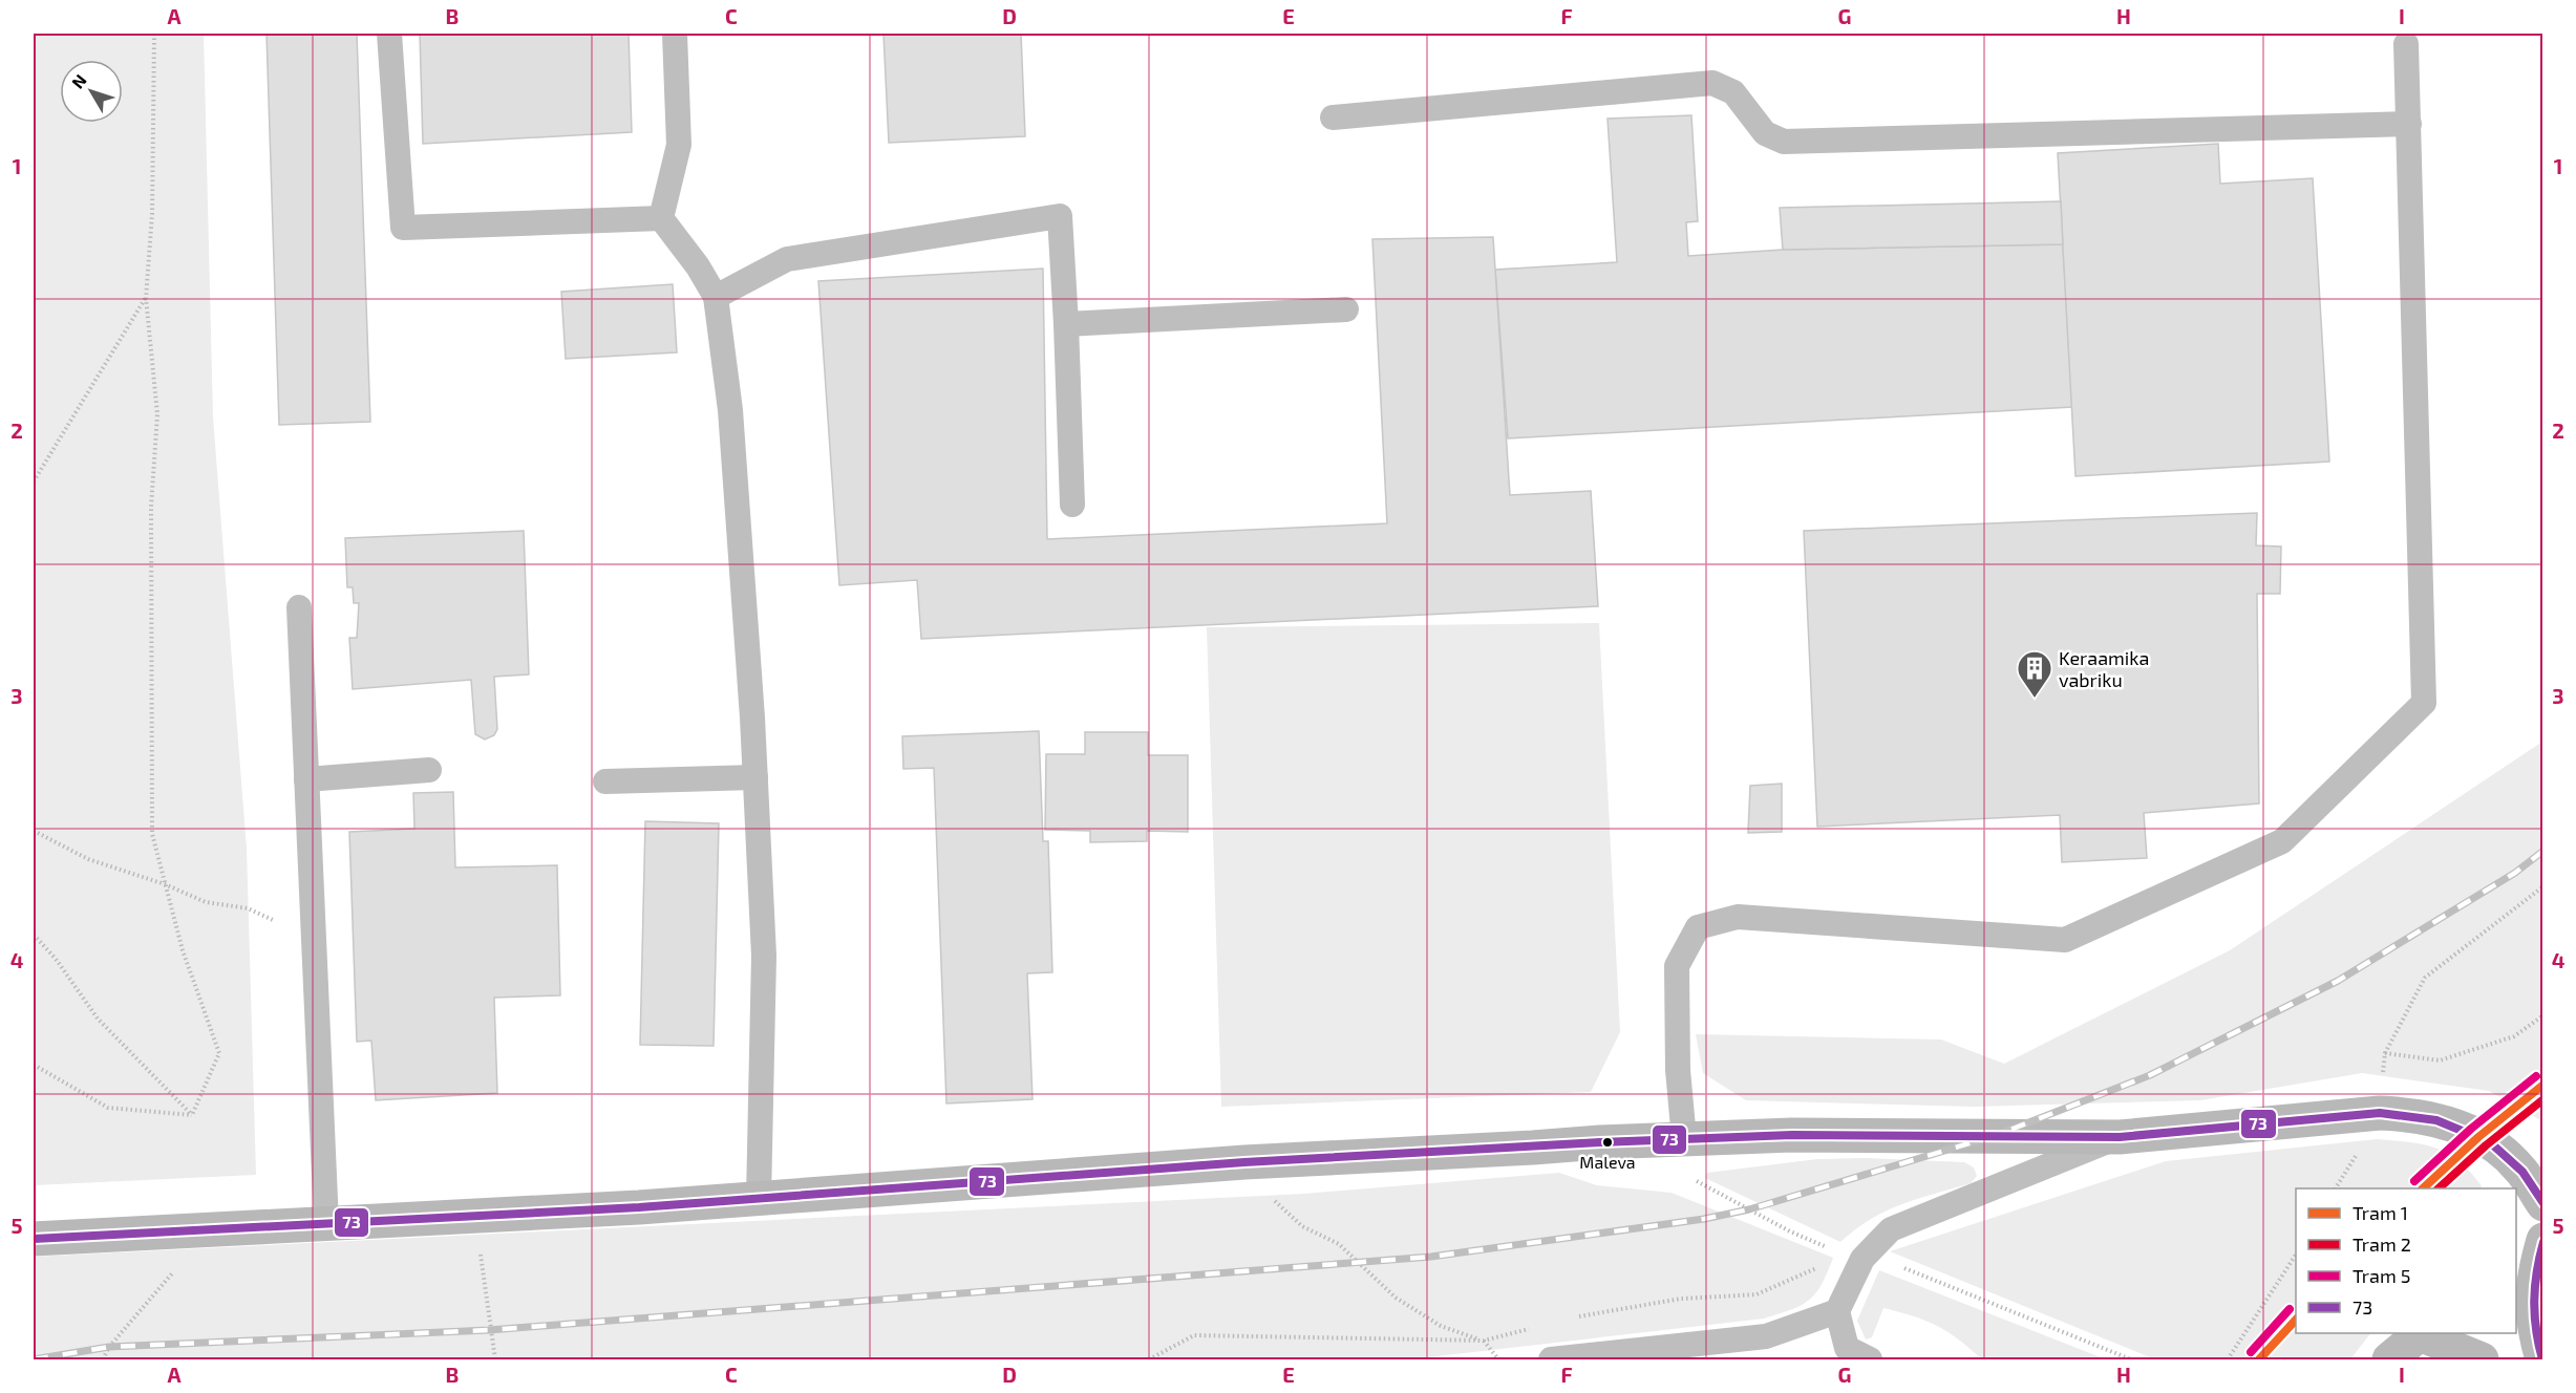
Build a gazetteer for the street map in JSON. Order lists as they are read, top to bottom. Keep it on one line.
{"places":{"building":["Keraamika vabriku"],"other":["Maleva"]},"lines":["tram line 5","tram line 1","tram line 2","transit line 73"],"legend":["Tram 1","Tram 2","Tram 5","73"],"north":"top left","grid":{"columns":["A","B","C","D","E","F","G","H","I"],"rows":["1","2","3","4","5"]}}
